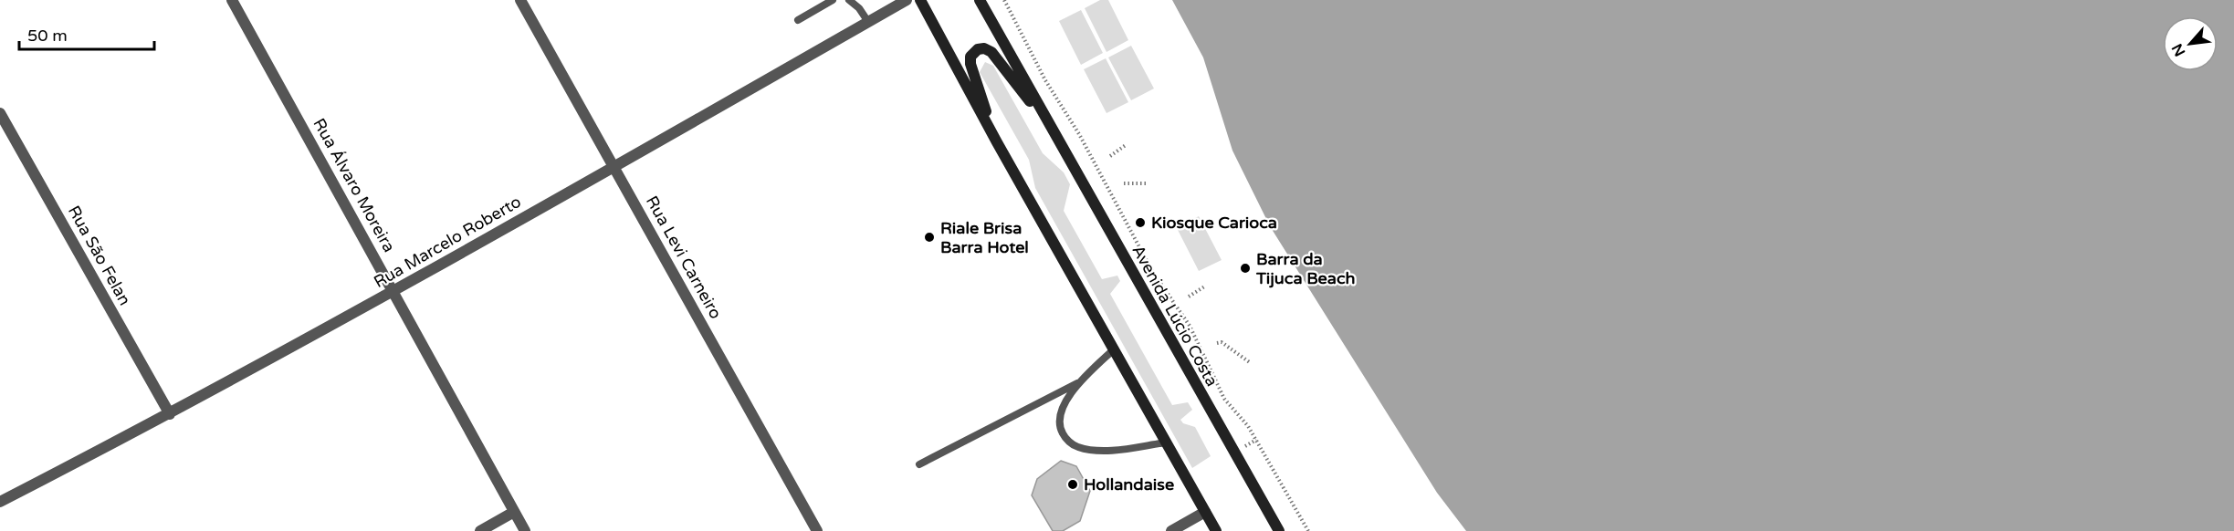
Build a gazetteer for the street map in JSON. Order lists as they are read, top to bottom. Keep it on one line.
{"streets":{"main road":["Avenida Lúcio Costa"],"street":["Rua Álvaro Moreira","Rua Marcelo Roberto","Rua São Felan","Rua Levi Carneiro"]},"crossings":[["Rua Álvaro Moreira","Rua Marcelo Roberto"],["Rua Marcelo Roberto","Rua São Felan"],["Rua Marcelo Roberto","Rua Levi Carneiro"]],"places":["Kiosque Carioca","Riale Brisa Barra Hotel","Barra da Tijuca Beach","Hollandaise"],"scale_bar":"50 m","north":"bottom left"}
